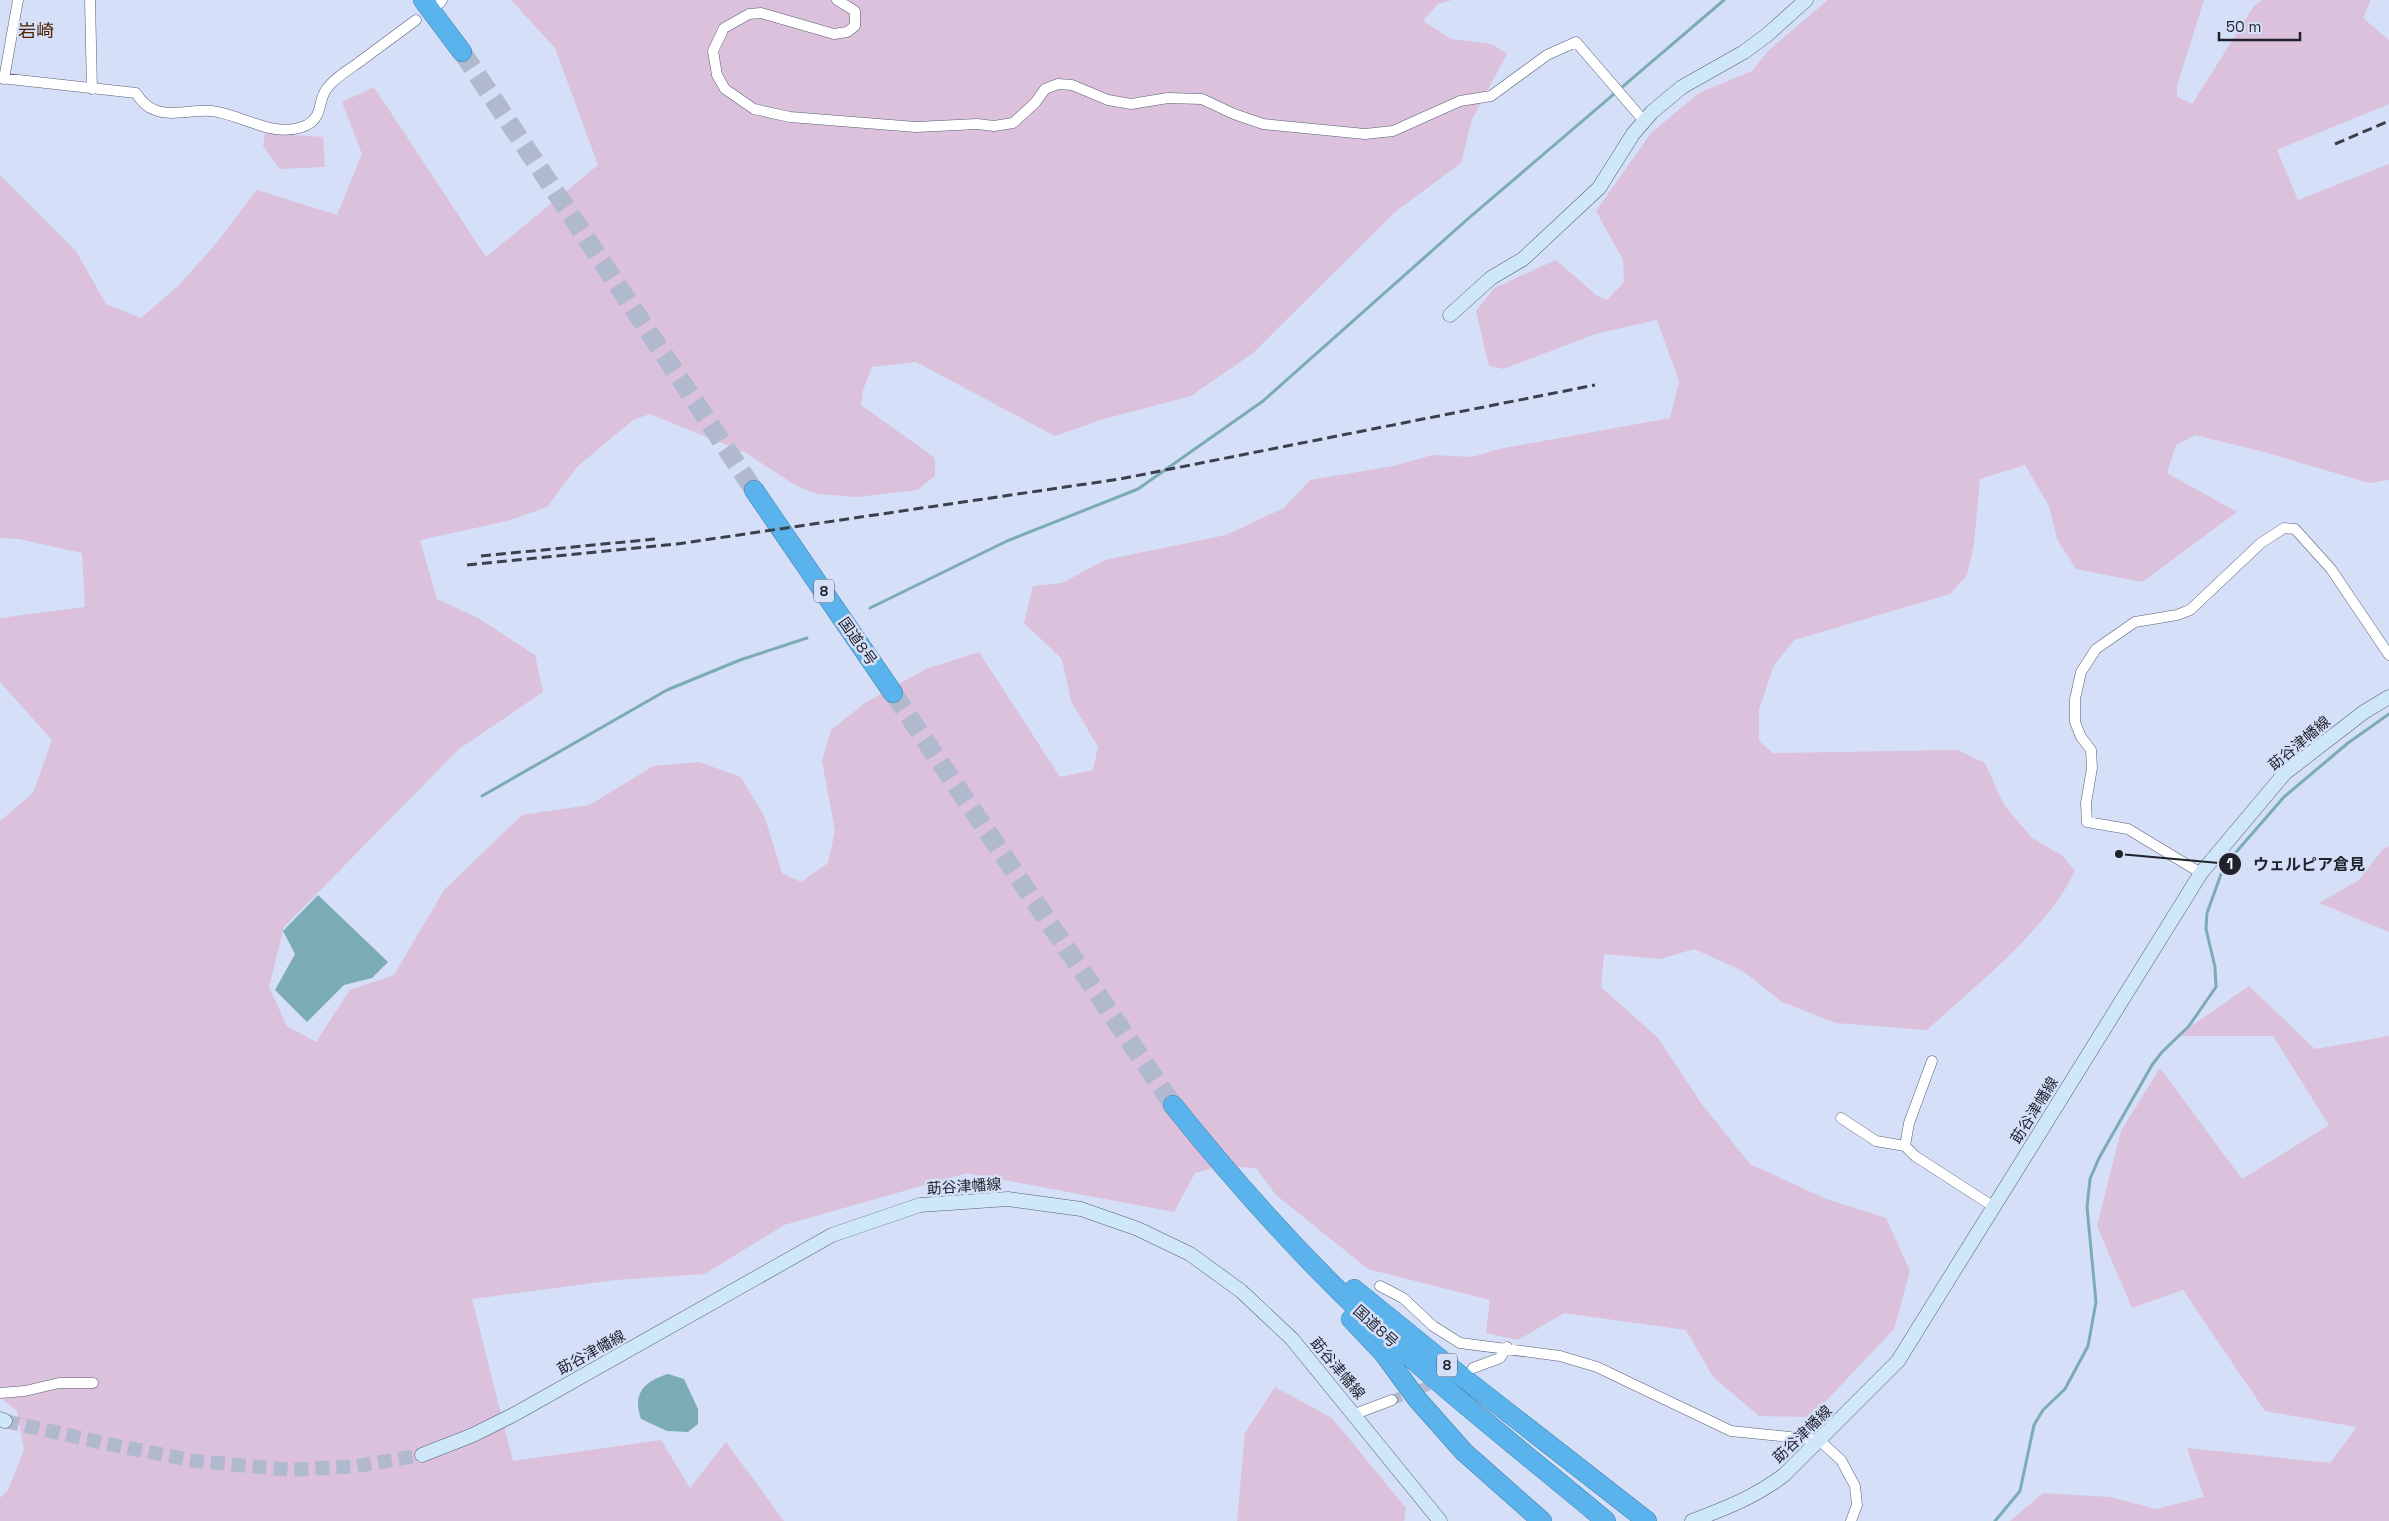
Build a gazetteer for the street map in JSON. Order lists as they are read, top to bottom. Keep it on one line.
{"streets":{"highway":["8","国道8号"],"main road":["莇谷津幡線"]},"crossings":[["8","国道8号"]],"districts":["岩崎"],"places":["ウェルピア倉見"],"scale_bar":"50 m"}
